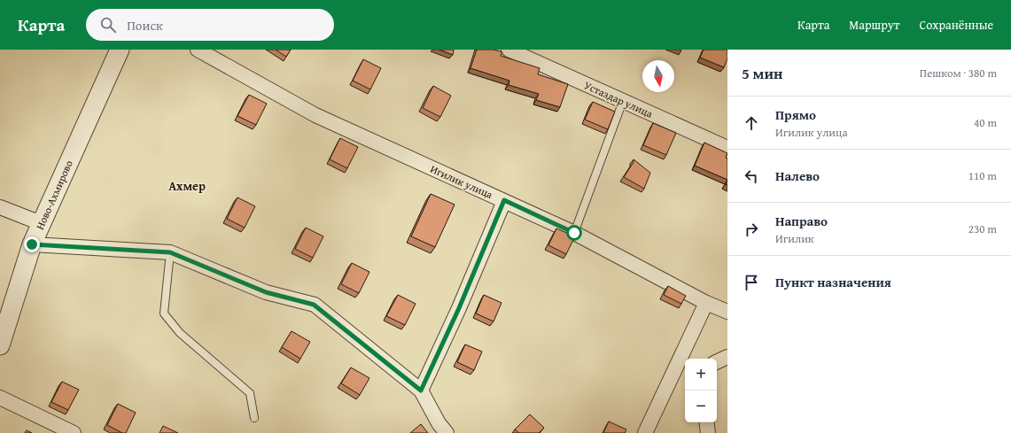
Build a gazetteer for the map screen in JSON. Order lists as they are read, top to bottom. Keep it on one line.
{"streets":{"street":["Устаздар улица","Игилик улица","Ново-Ахмирово"]},"districts":["Ахмер"],"north":"bottom","page":{"header":"Карта","search":"Поиск","nav":["Карта","Маршрут","Сохранённые"],"heading":["5 мин","Пешком · 380 m"],"list":[["Прямо","Игилик улица","40 m"],["Налево","110 m"],["Направо","Игилик","230 m"],"Пункт назначения"],"map_buttons":["+","−"]}}
